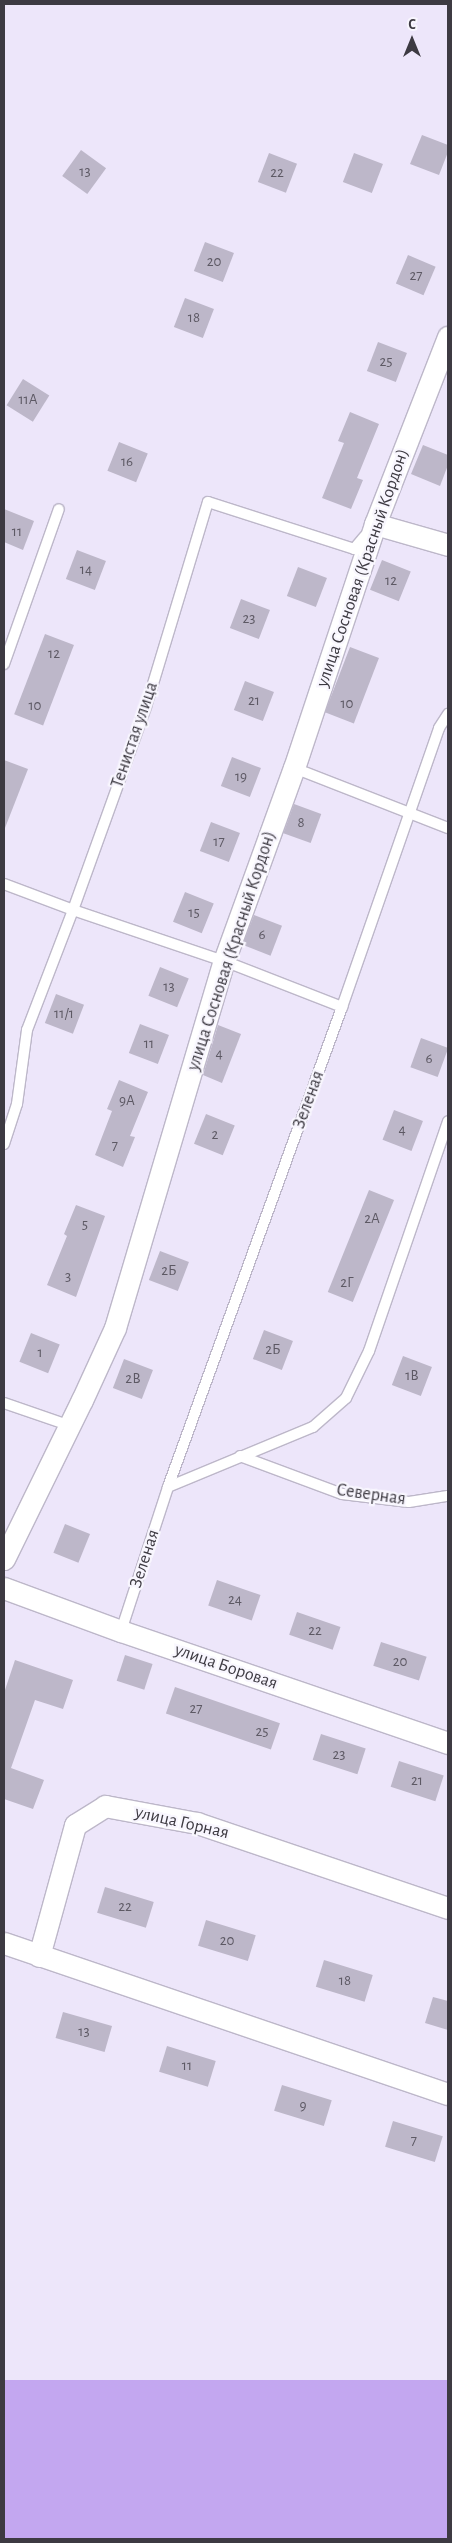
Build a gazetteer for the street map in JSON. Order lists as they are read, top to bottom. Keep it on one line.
{"streets":{"street":["улица Сосновая (Красный Кордон)","улица Боровая","улица Горная"],"lane":["Тенистая улица","Зеленая","Северная"]},"crossings":[["улица Сосновая (Красный Кордон)","Тенистая улица"],["Зеленая","улица Боровая"]],"house_numbers":["13","22","20","27","18","25","11А","16","11","14","12","23","12","21","10","10","19","8","17","15","6","13","11/1","11","4","6","9А","4","2","7","2А","5","2Б","3","2Г","2Б","1","1В","2В","24","22","20","27","25","23","21","22","20","18","13","11","9","7"],"north":"top"}
